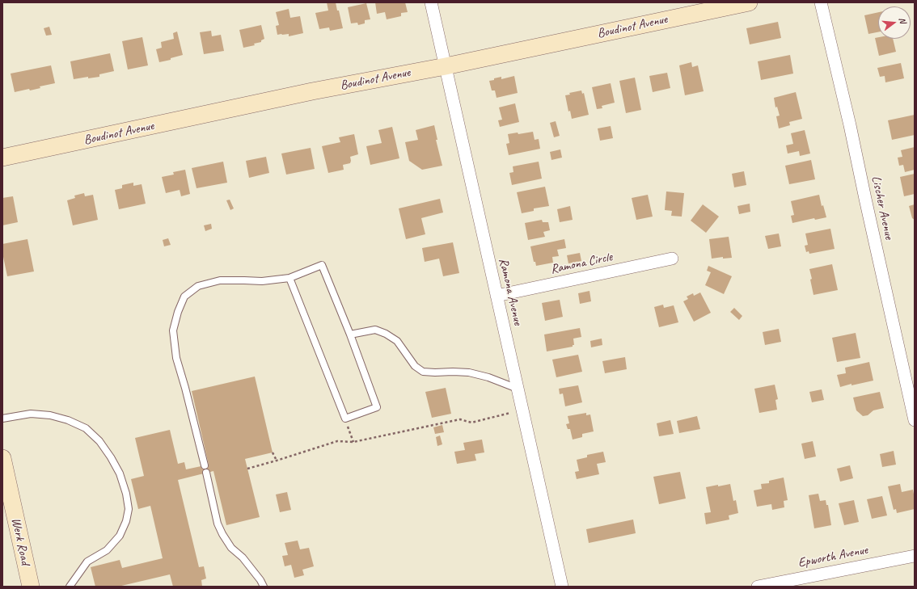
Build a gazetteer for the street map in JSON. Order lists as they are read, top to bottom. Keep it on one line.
{"streets":{"street":["Boudinot Avenue","Lischer Avenue","Ramona Circle","Ramona Avenue","Werk Road","Epworth Avenue"]},"crossings":[["Boudinot Avenue","Ramona Avenue"],["Ramona Circle","Ramona Avenue"]],"north":"right"}
